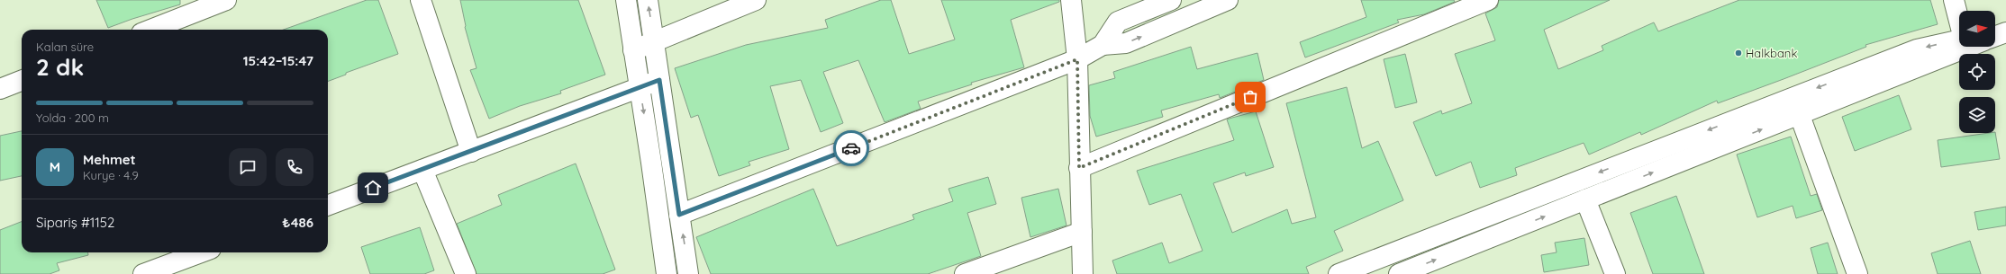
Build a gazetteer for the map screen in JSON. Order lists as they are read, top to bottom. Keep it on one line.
{"places":["Halkbank"],"north":"right","page":{"heading":["2 dk","Kalan süre","15:42–15:47"],"panel":["Mehmet","Kurye · 4.9","Sipariş #1152","₺486"],"bar":"Yolda · 200 m","round":"M"}}
